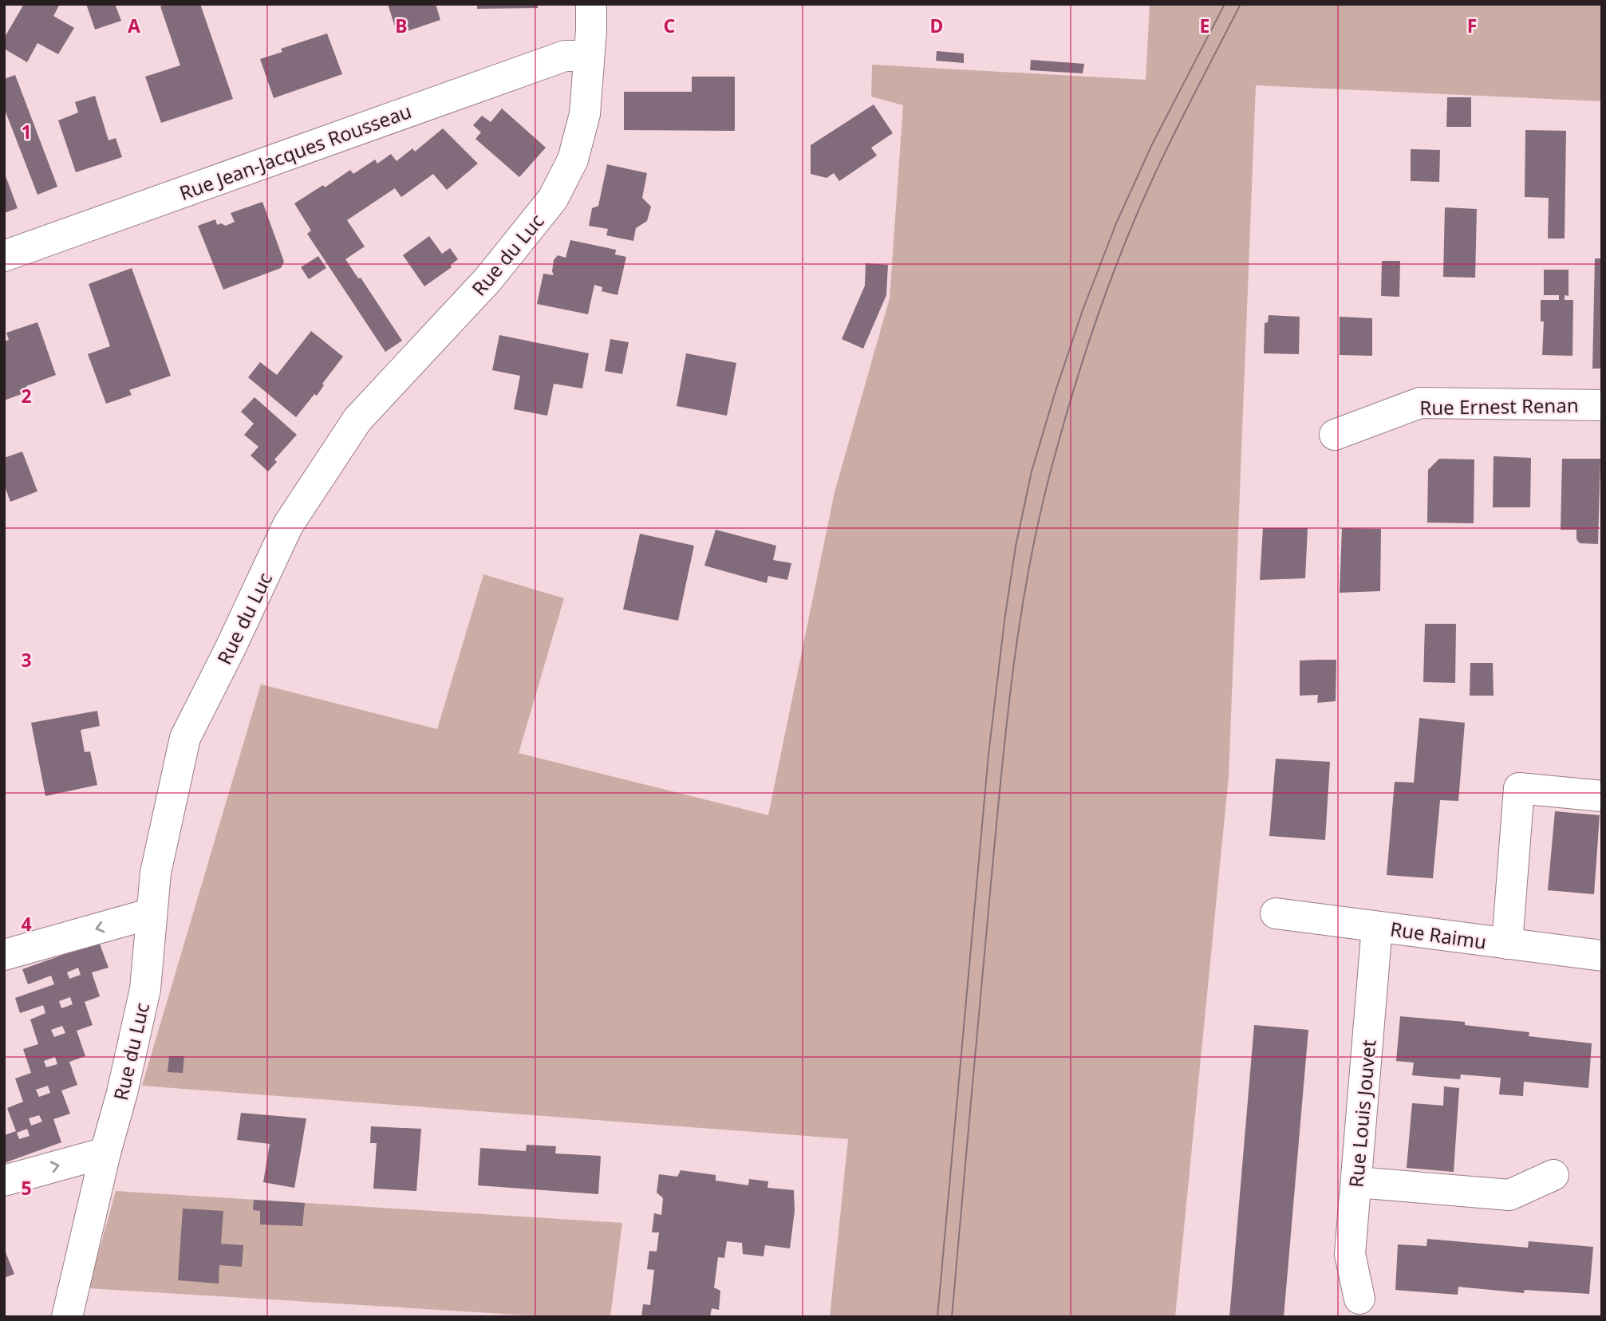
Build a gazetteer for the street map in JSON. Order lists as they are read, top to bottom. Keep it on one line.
{"streets":{"street":["Rue Jean-Jacques Rousseau","Rue du Luc","Rue Ernest Renan","Rue Raimu","Rue Louis Jouvet"]},"crossings":[["Rue Jean-Jacques Rousseau","Rue du Luc"],["Rue Raimu","Rue Louis Jouvet"]],"grid":{"columns":["A","B","C","D","E","F"],"rows":["1","2","3","4","5"]}}
